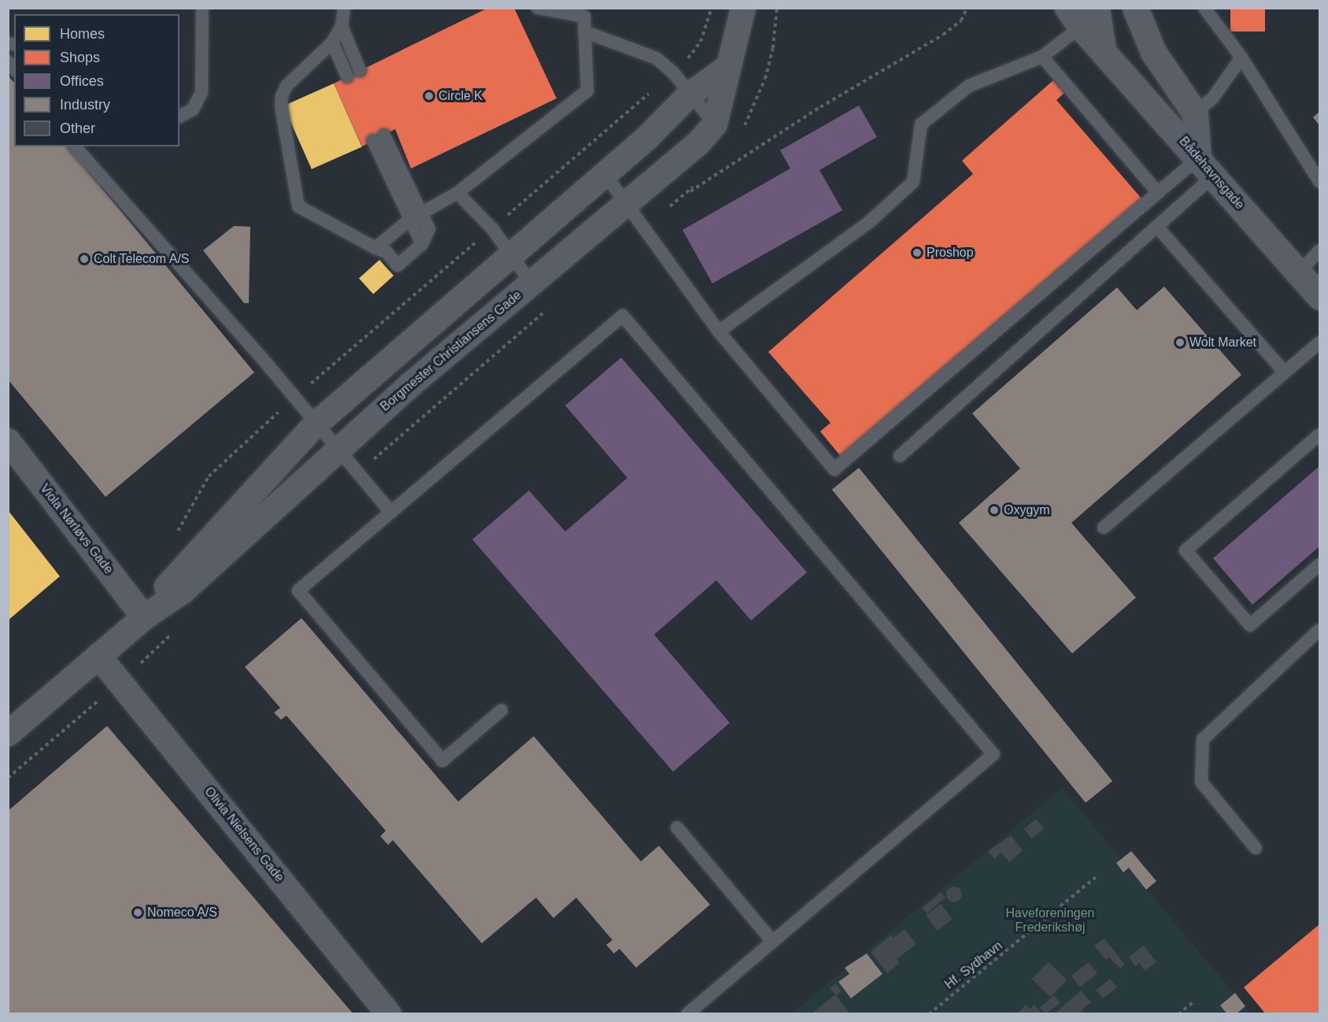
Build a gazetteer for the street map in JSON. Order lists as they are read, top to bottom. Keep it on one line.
{"streets":{"street":["Bådehavnsgade","Borgmester Christiansens Gade","Viola Nørløvs Gade","Olivia Nielsens Gade"],"path":["Hf. Sydhavn"]},"crossings":[["Borgmester Christiansens Gade","Viola Nørløvs Gade"],["Borgmester Christiansens Gade","Olivia Nielsens Gade"]],"parks":["Haveforeningen Frederikshøj"],"places":["Circle K","Proshop","Colt Telecom A/S","Wolt Market","Oxygym","Nomeco A/S"],"legend":["Homes","Shops","Offices","Industry","Other"]}
